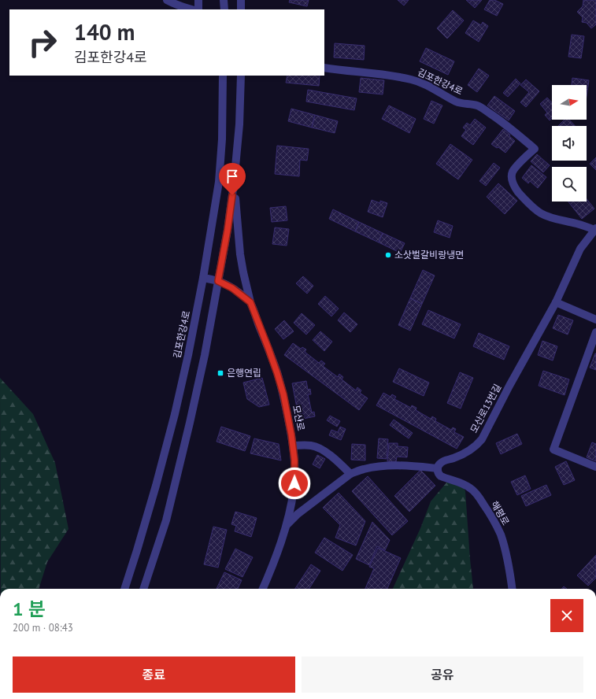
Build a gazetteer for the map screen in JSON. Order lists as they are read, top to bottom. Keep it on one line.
{"streets":{"street":["김포한강4로","모산로13번길","모산로","해평로"]},"crossings":[["김포한강4로","모산로13번길"],["모산로13번길","해평로"]],"places":{"other":["소삿벌갈비랑냉면"],"transit":["은행연립"]},"north":"right","page":{"turn":["140 m","김포한강4로"],"heading":["1 분","200 m · 08:43"],"buttons":["종료","공유"]}}
